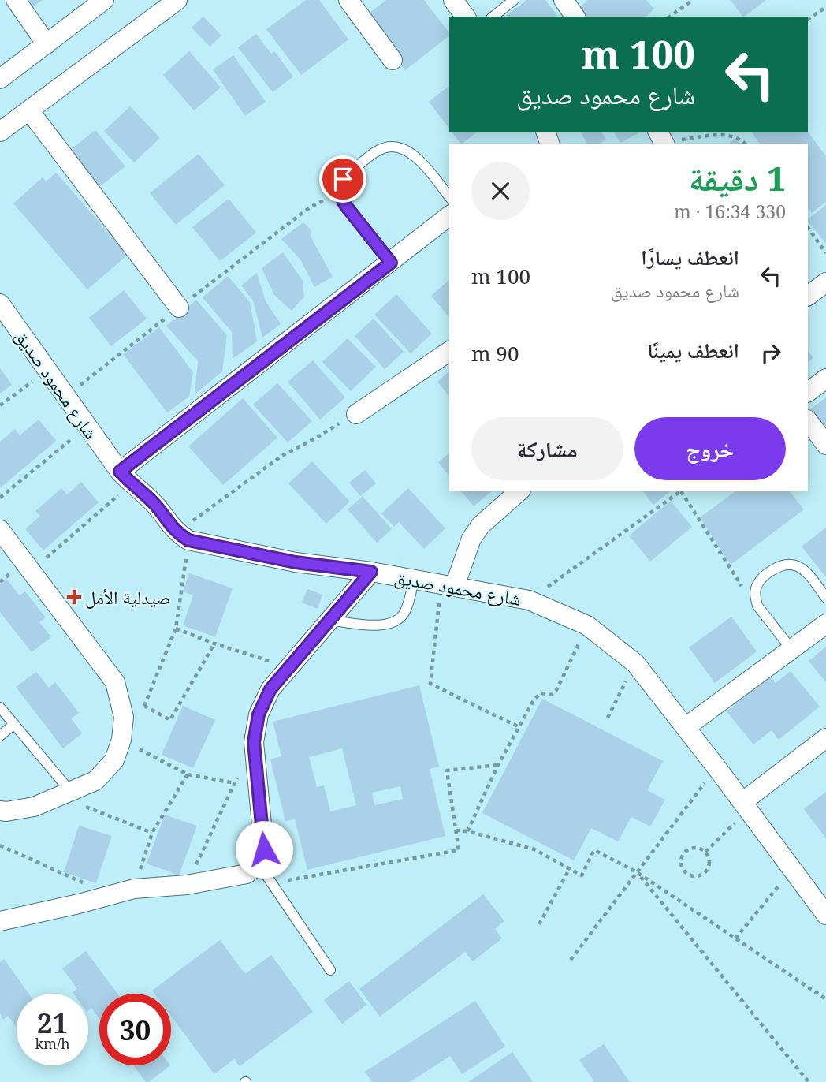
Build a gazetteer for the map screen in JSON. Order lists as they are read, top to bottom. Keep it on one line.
{"streets":{"street":["شارع محمود صديق"]},"places":{"health":["صيدلية الأمل"]},"page":{"turn":["100 m","شارع محمود صديق"],"heading":["1 دقيقة","330 m · 16:34"],"list":[{"name":"انعطف يسارًا","note":"شارع محمود صديق","value":"100 m"},{"name":"انعطف يمينًا","value":"90 m"}],"buttons":["خروج","مشاركة"],"speed":"21 km/h","limit":"30"}}
